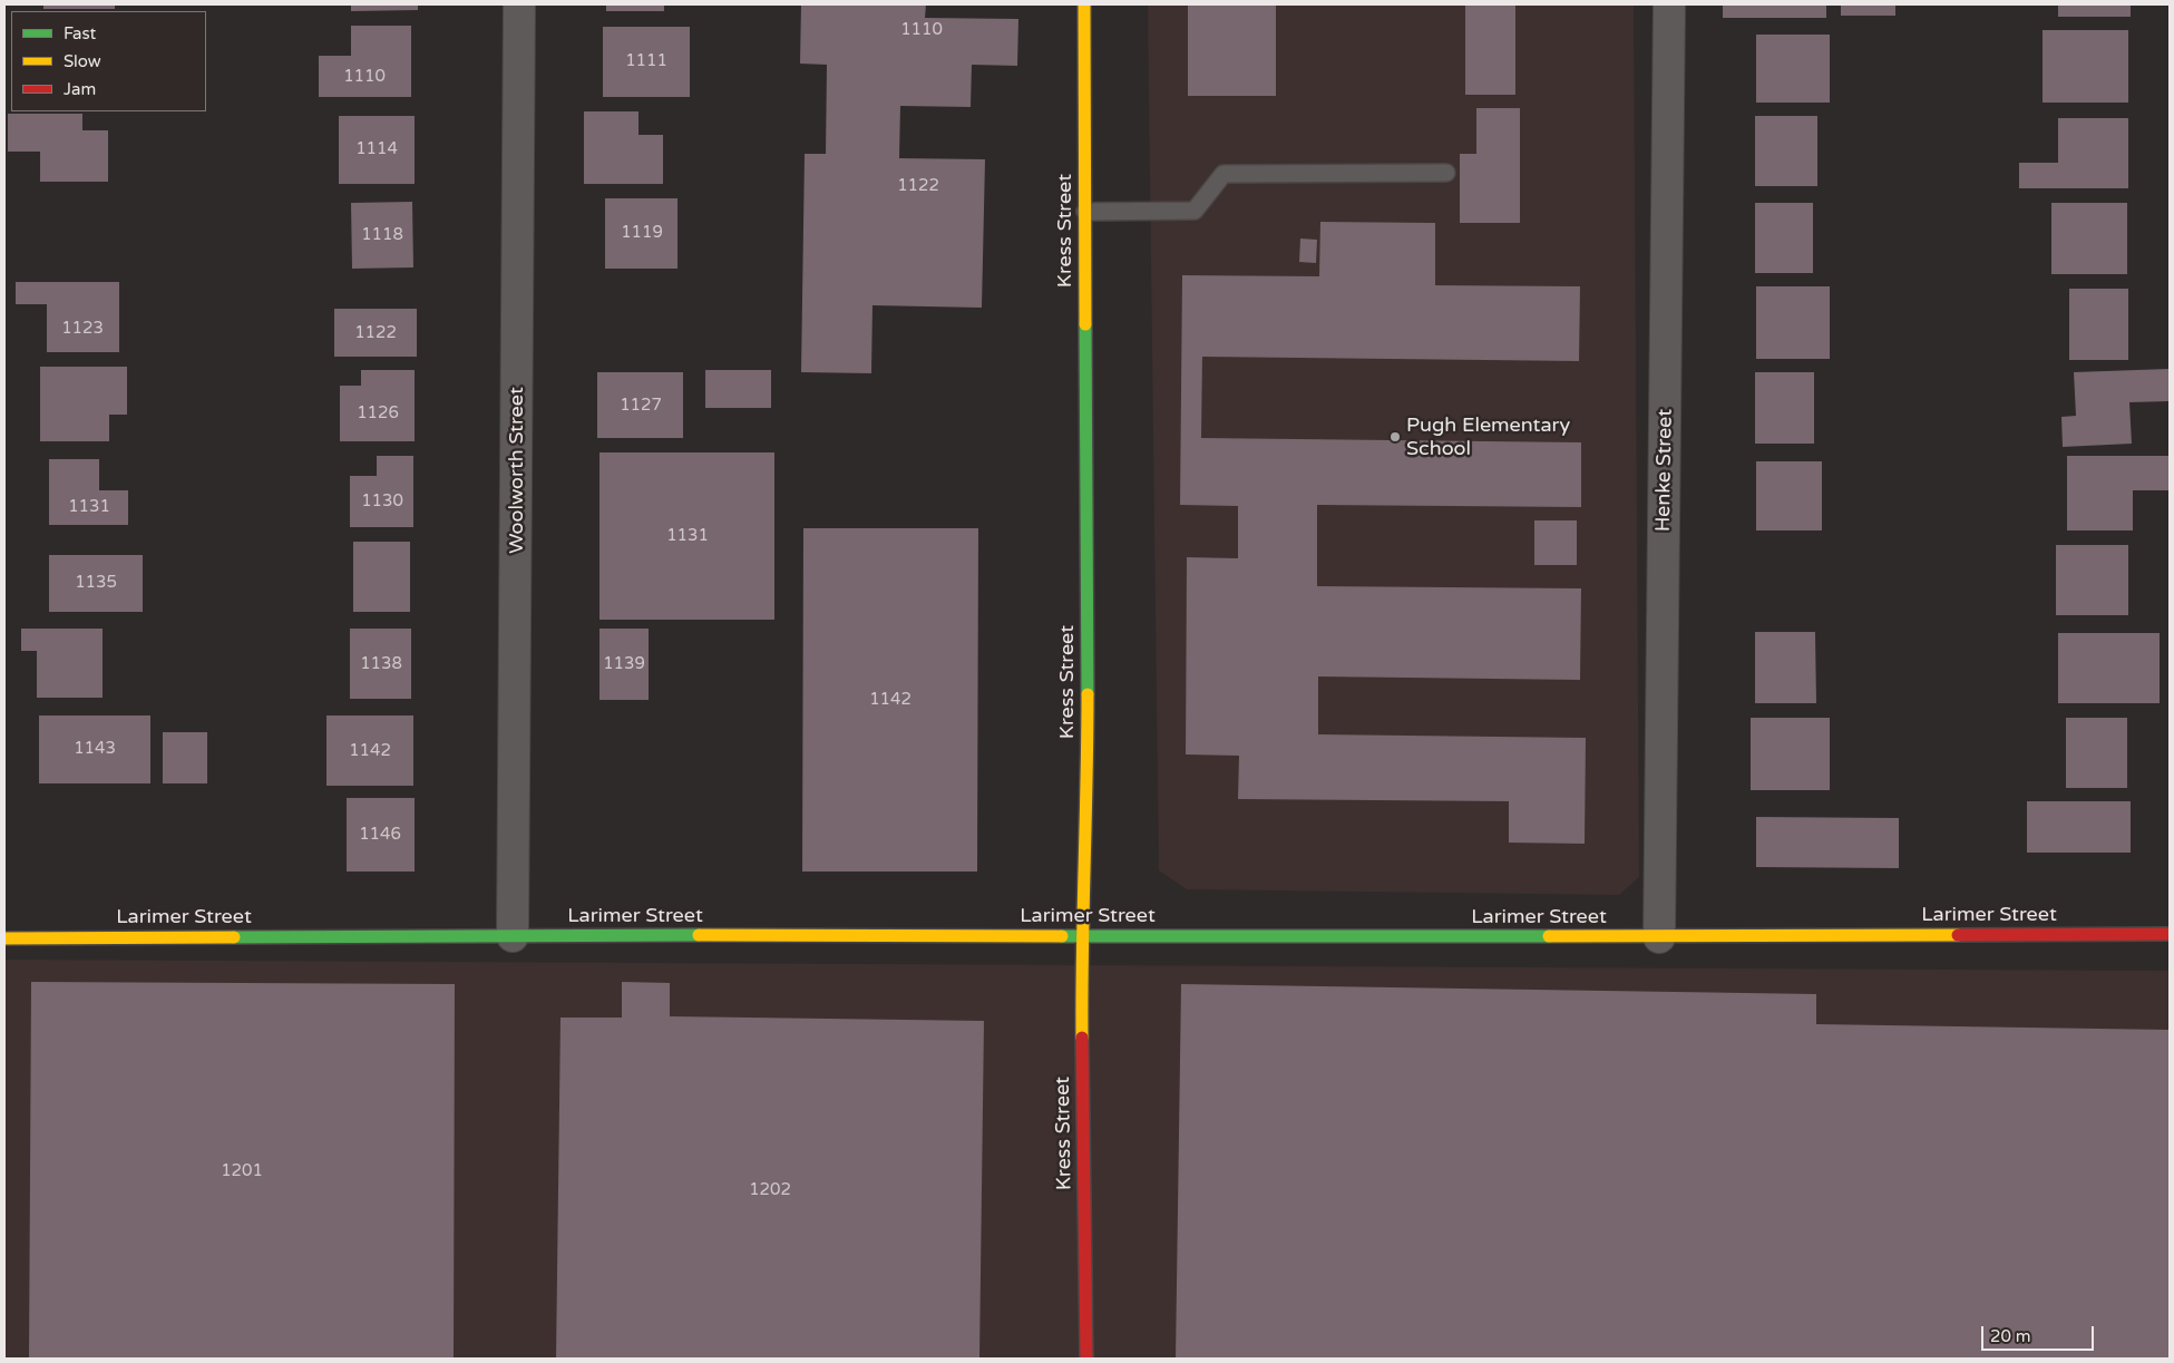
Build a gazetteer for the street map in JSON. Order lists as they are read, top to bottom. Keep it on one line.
{"streets":{"street":["Kress Street","Woolworth Street","Henke Street","Larimer Street"]},"crossings":[["Kress Street","Larimer Street"],["Woolworth Street","Larimer Street"],["Henke Street","Larimer Street"]],"places":["Pugh Elementary School"],"house_numbers":["1110","1111","1110","1114","1122","1119","1118","1123","1122","1127","1126","1130","1131","1131","1135","1138","1139","1142","1143","1142","1146","1201","1202"],"legend":["Fast","Slow","Jam"],"scale_bar":"20 m"}
